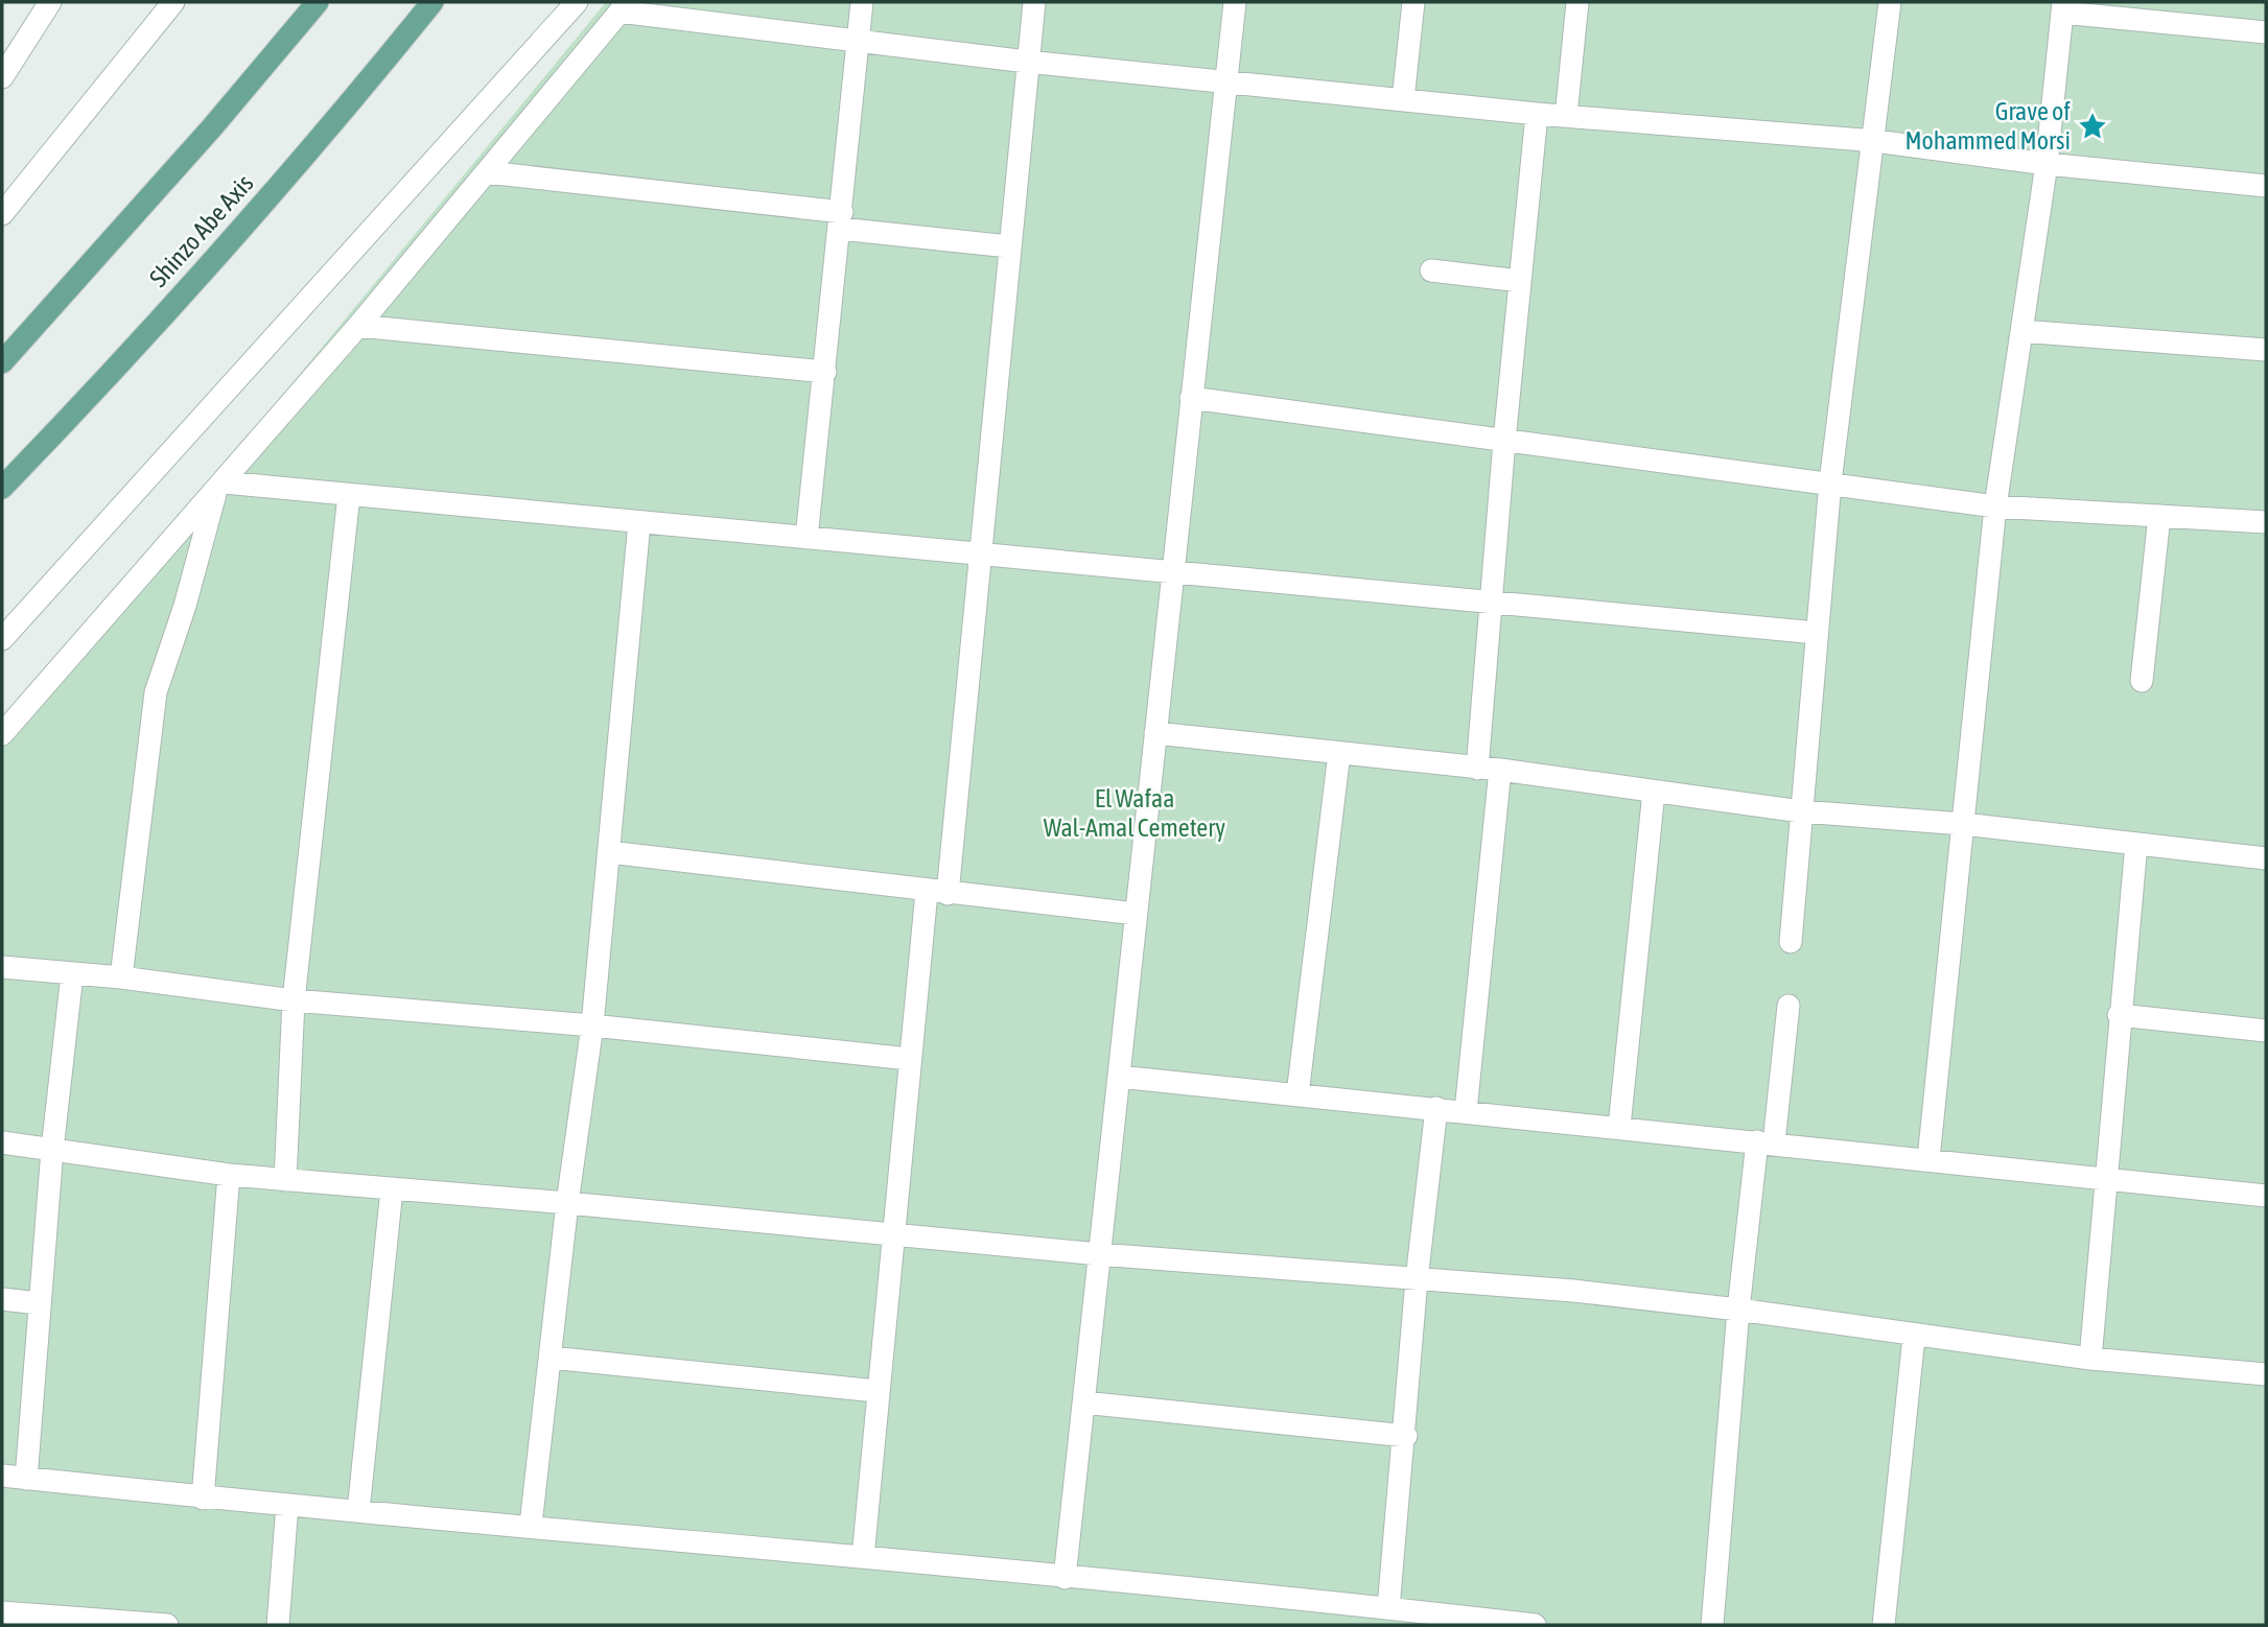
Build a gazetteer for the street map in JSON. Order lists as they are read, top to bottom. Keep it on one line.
{"streets":{"main road":["Shinzo Abe Axis"]},"parks":["El Wafaa Wal-Amal Cemetery"],"places":{"place":["Grave of Mohammed Morsi"]}}
